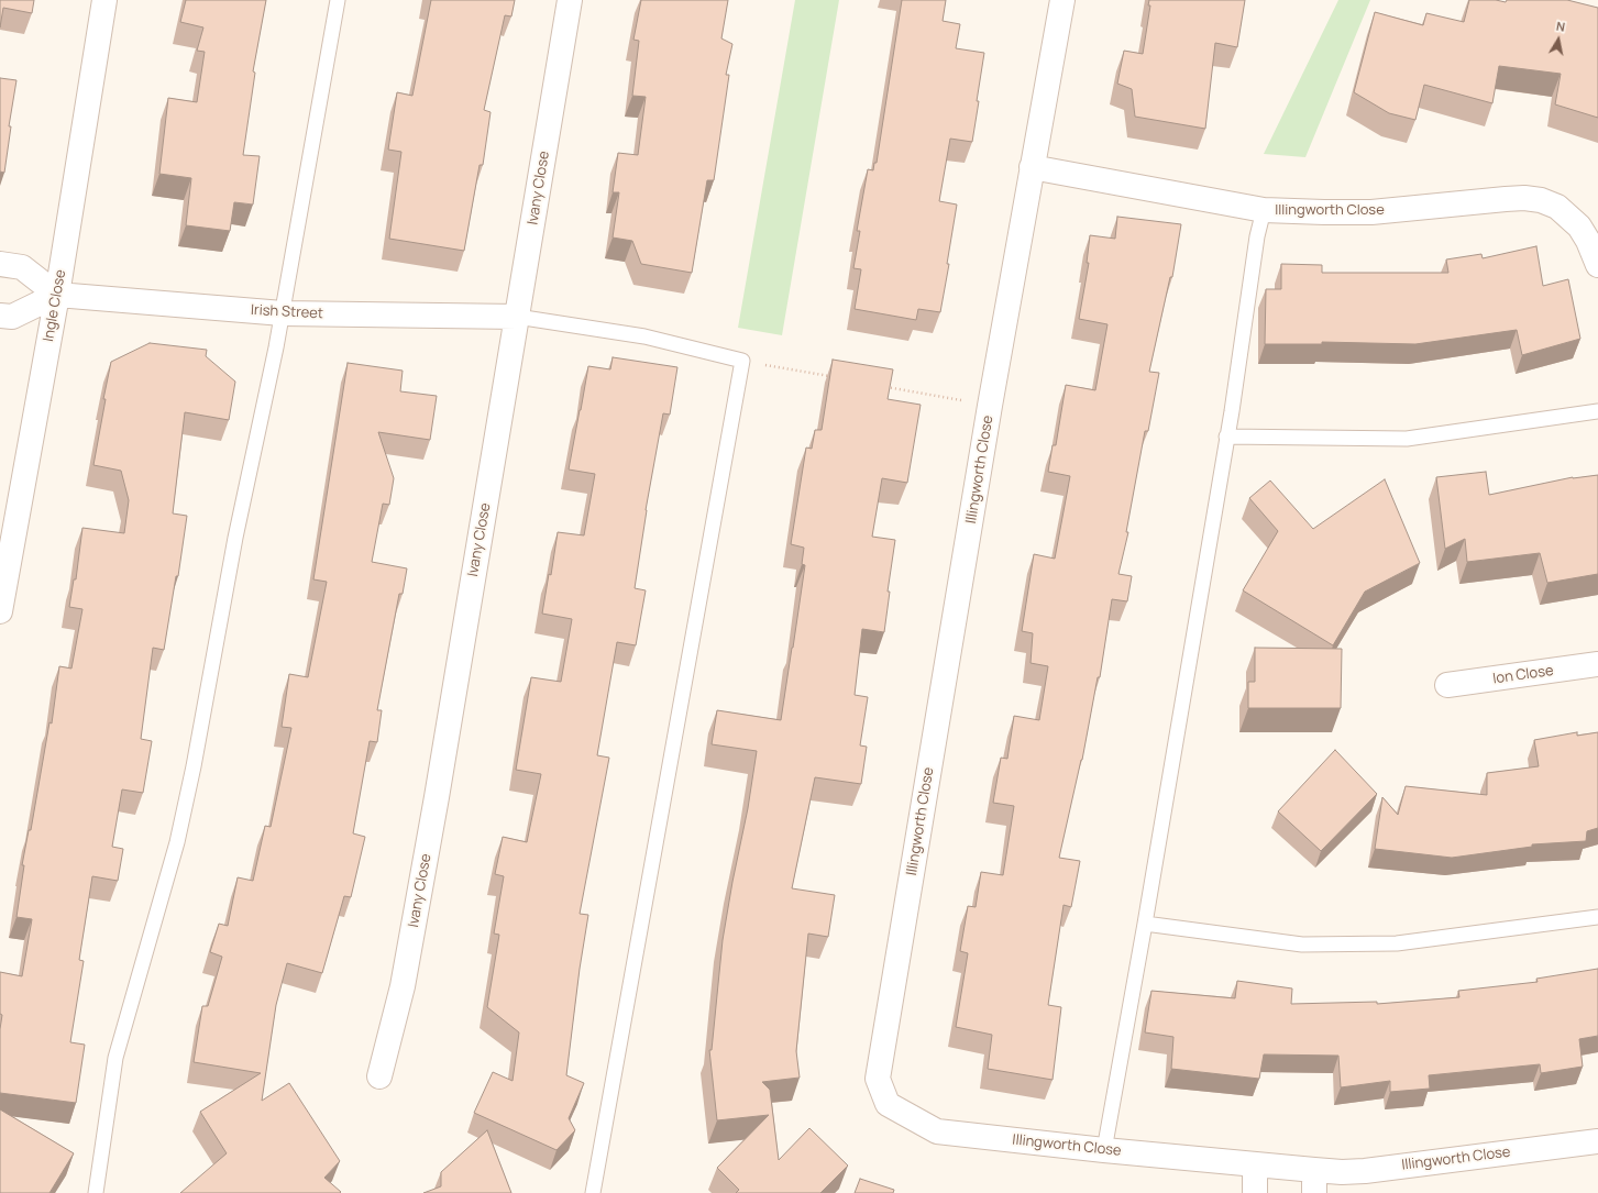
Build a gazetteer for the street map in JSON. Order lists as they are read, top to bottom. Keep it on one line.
{"streets":{"street":["Ivany Close","Illingworth Close","Ingle Close","Irish Street","Ion Close"]},"crossings":[["Ivany Close","Irish Street"],["Ingle Close","Irish Street"]],"north":"top"}
